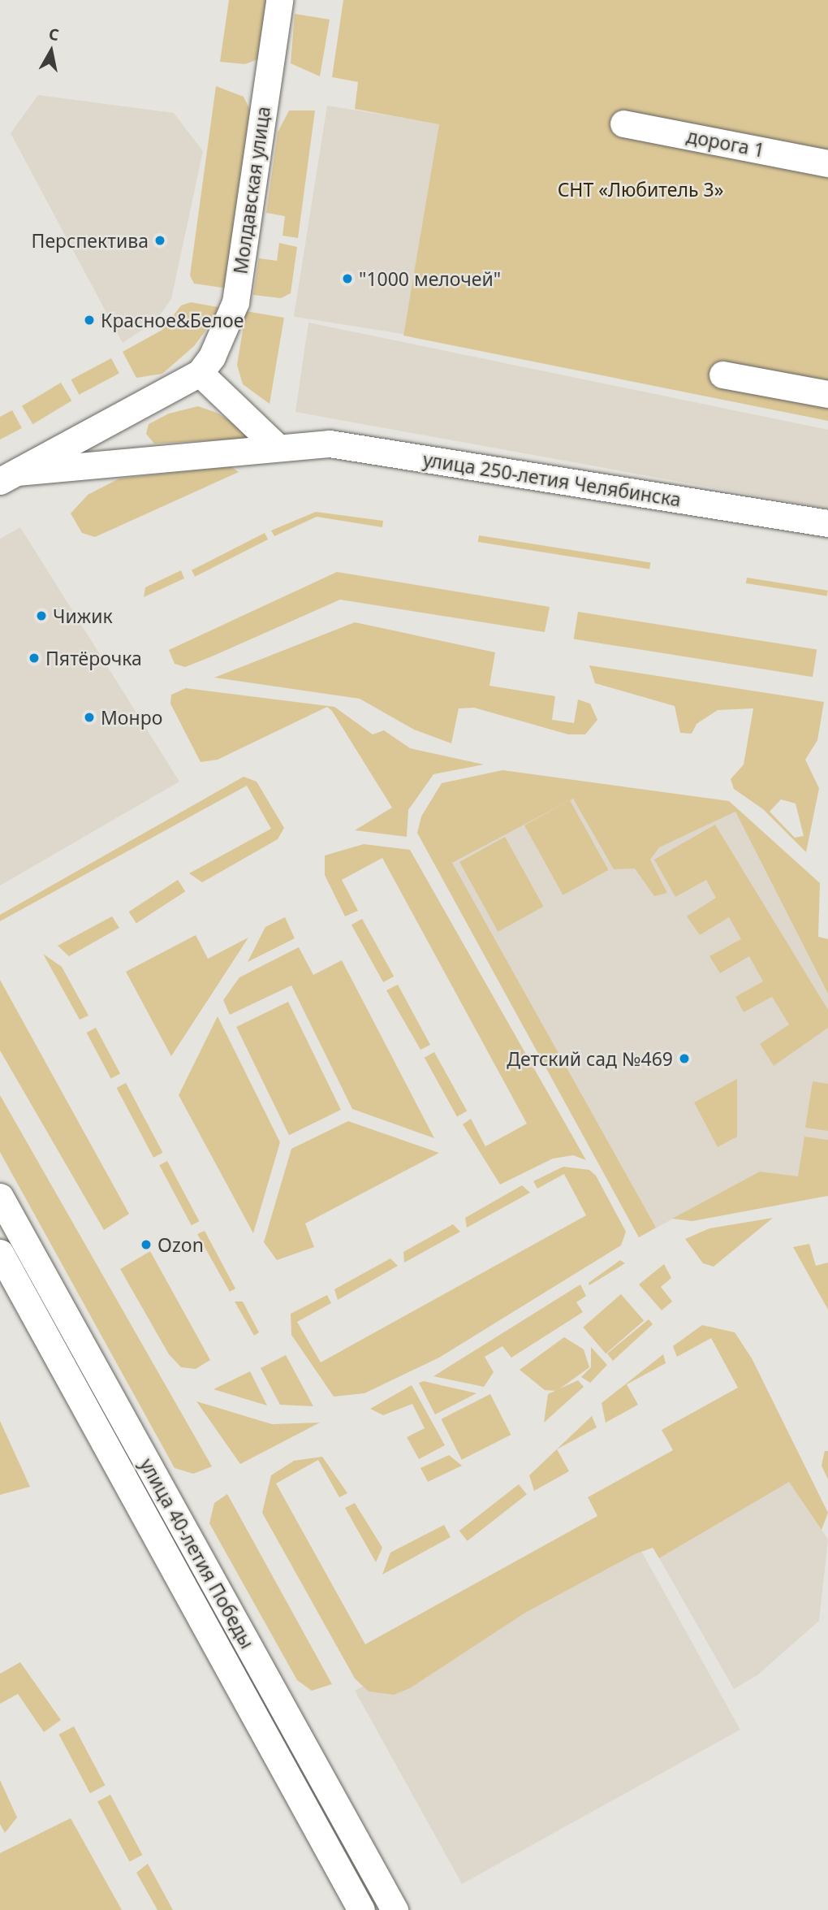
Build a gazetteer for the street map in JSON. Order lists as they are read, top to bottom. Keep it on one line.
{"streets":{"street":["дорога 1","Молдавская улица","улица 250-летия Челябинска","улица 40-летия Победы"]},"crossings":[["Молдавская улица","улица 250-летия Челябинска"]],"parks":["СНТ «Любитель 3»"],"places":["Перспектива","\"1000 мелочей\"","Красное&Белое","Чижик","Пятёрочка","Монро","Детский сад №469","Ozon"],"north":"top"}
